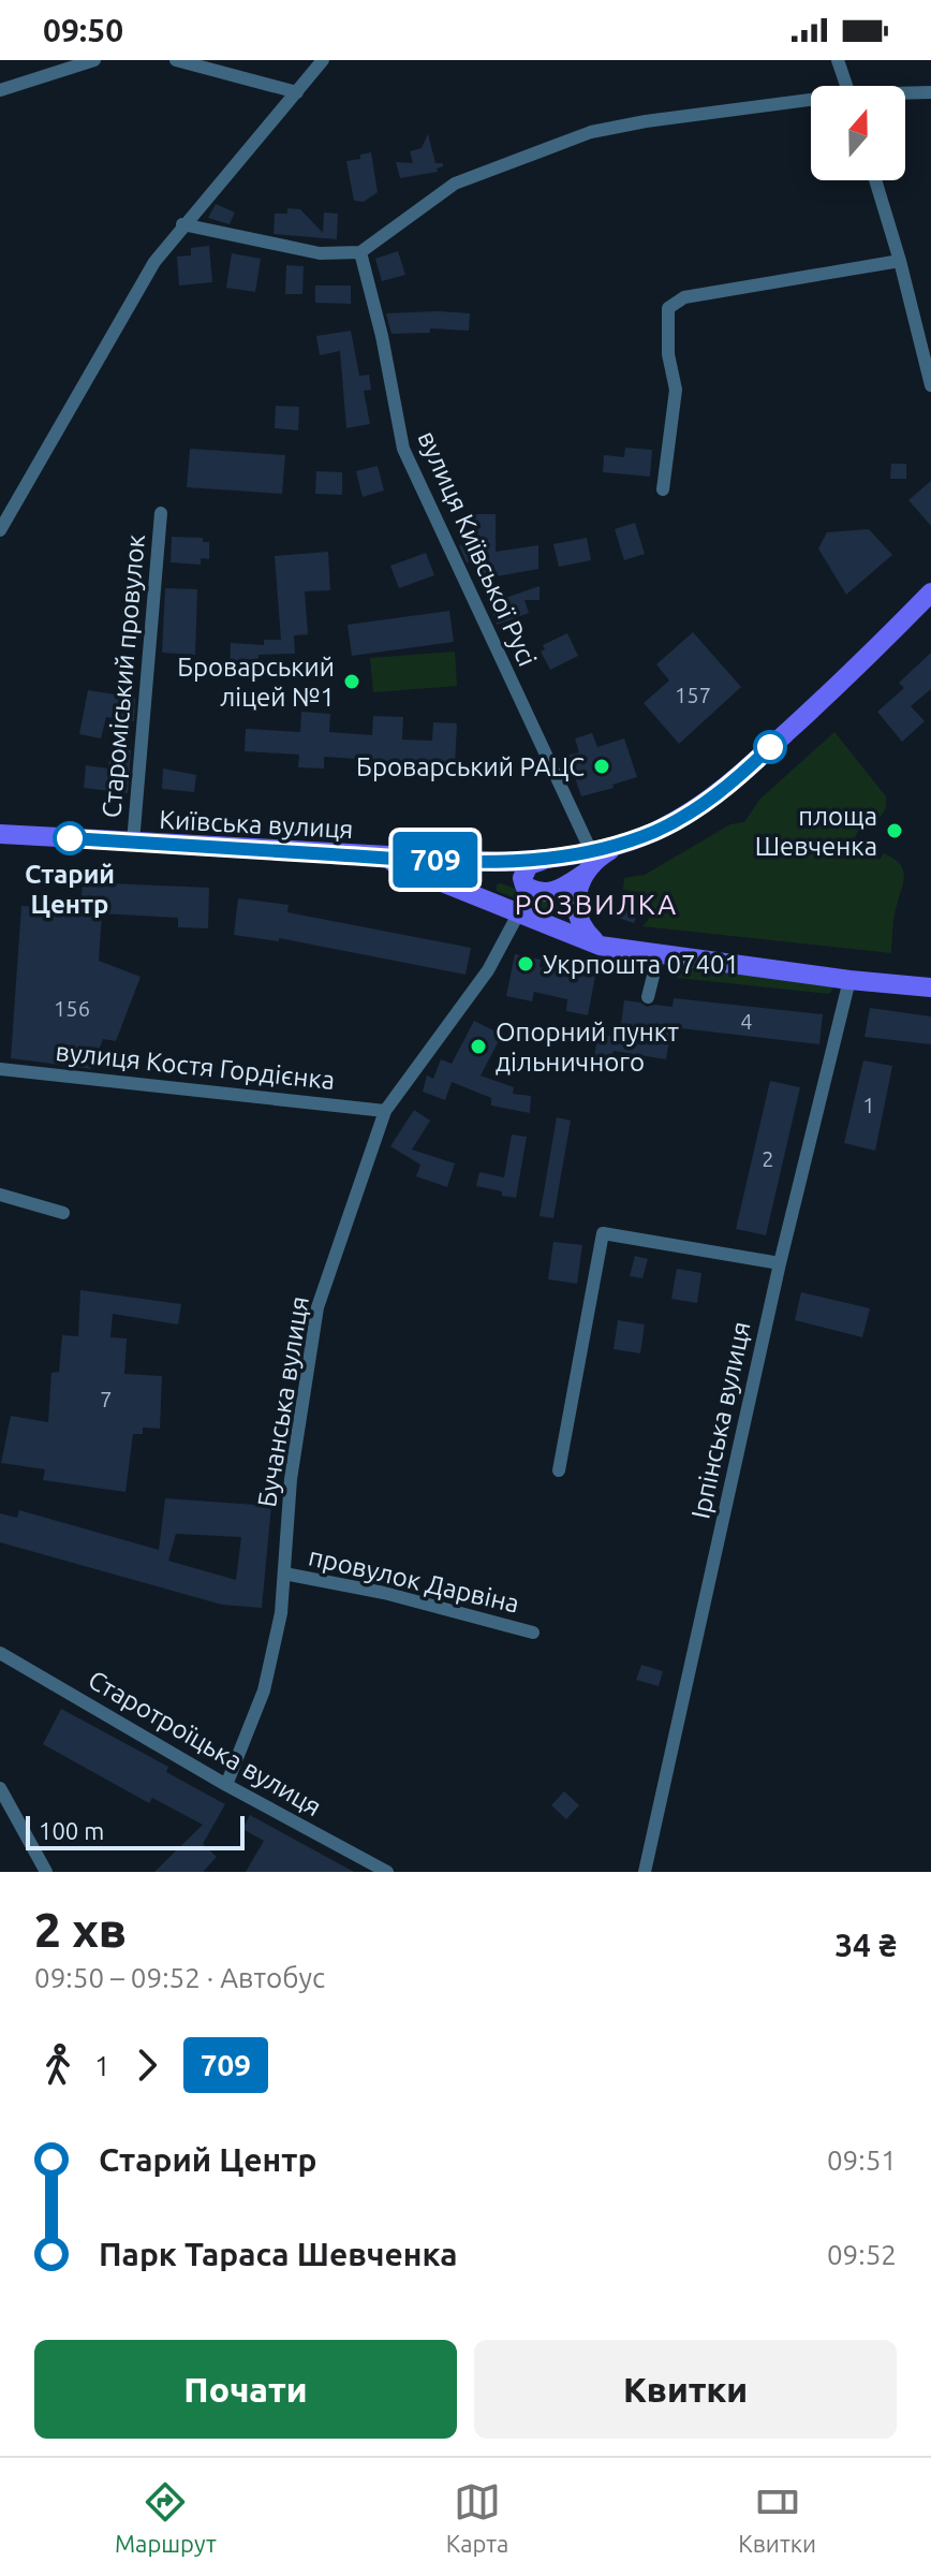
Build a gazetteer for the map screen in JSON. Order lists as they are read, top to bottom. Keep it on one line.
{"streets":{"main road":["Київська вулиця"],"street":["вулиця Київської Русі","Староміський провулок","вулиця Костя Гордієнка","Бучанська вулиця","Ірпінська вулиця","провулок Дарвіна","Старотроїцька вулиця"]},"crossings":[["вулиця Київської Русі","Київська вулиця"],["Староміський провулок","Київська вулиця"],["вулиця Костя Гордієнка","Бучанська вулиця"],["Бучанська вулиця","провулок Дарвіна"],["Бучанська вулиця","Старотроїцька вулиця"]],"districts":["РОЗВИЛКА"],"places":["Броварський ліцей №1","Броварський РАЦС","площа Шевченка","Старий Центр","Укрпошта 07401","Опорний пункт дільничного"],"lines":["bus line 709"],"house_numbers":["157","156","4","1","2","7"],"scale_bar":"100 m","north":"top","page":{"status":"09:50","on_map":"709","scale":"100 m","heading":["2 хв","09:50 – 09:52 · Автобус","34 ₴"],"legs":["1","709"],"list":[{"name":"Старий Центр","value":"09:51"},{"name":"Парк Тараса Шевченка","value":"09:52"}],"buttons":["Почати","Квитки"],"tabs":["Маршрут","Карта","Квитки"]}}
